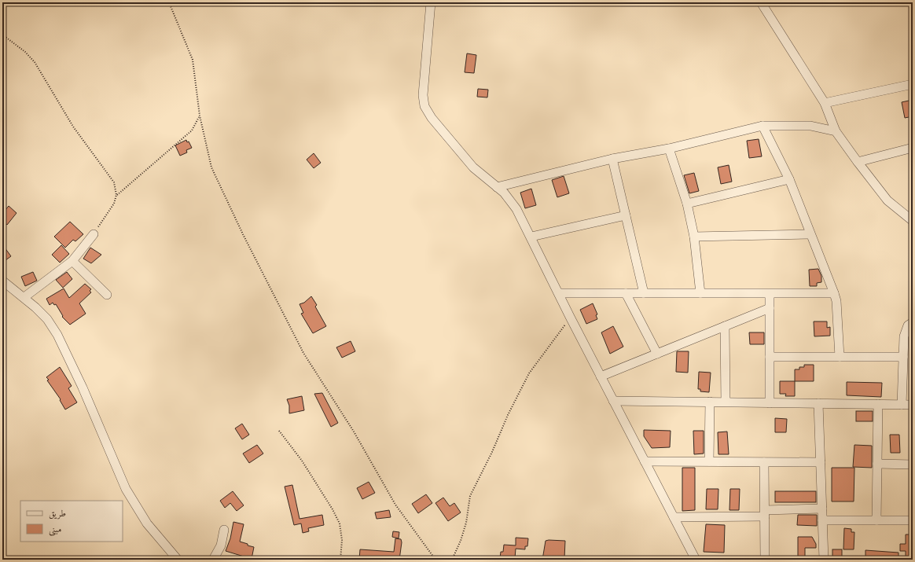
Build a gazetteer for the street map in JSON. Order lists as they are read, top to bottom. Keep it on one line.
{"legend":["طريق","مبنى"]}
